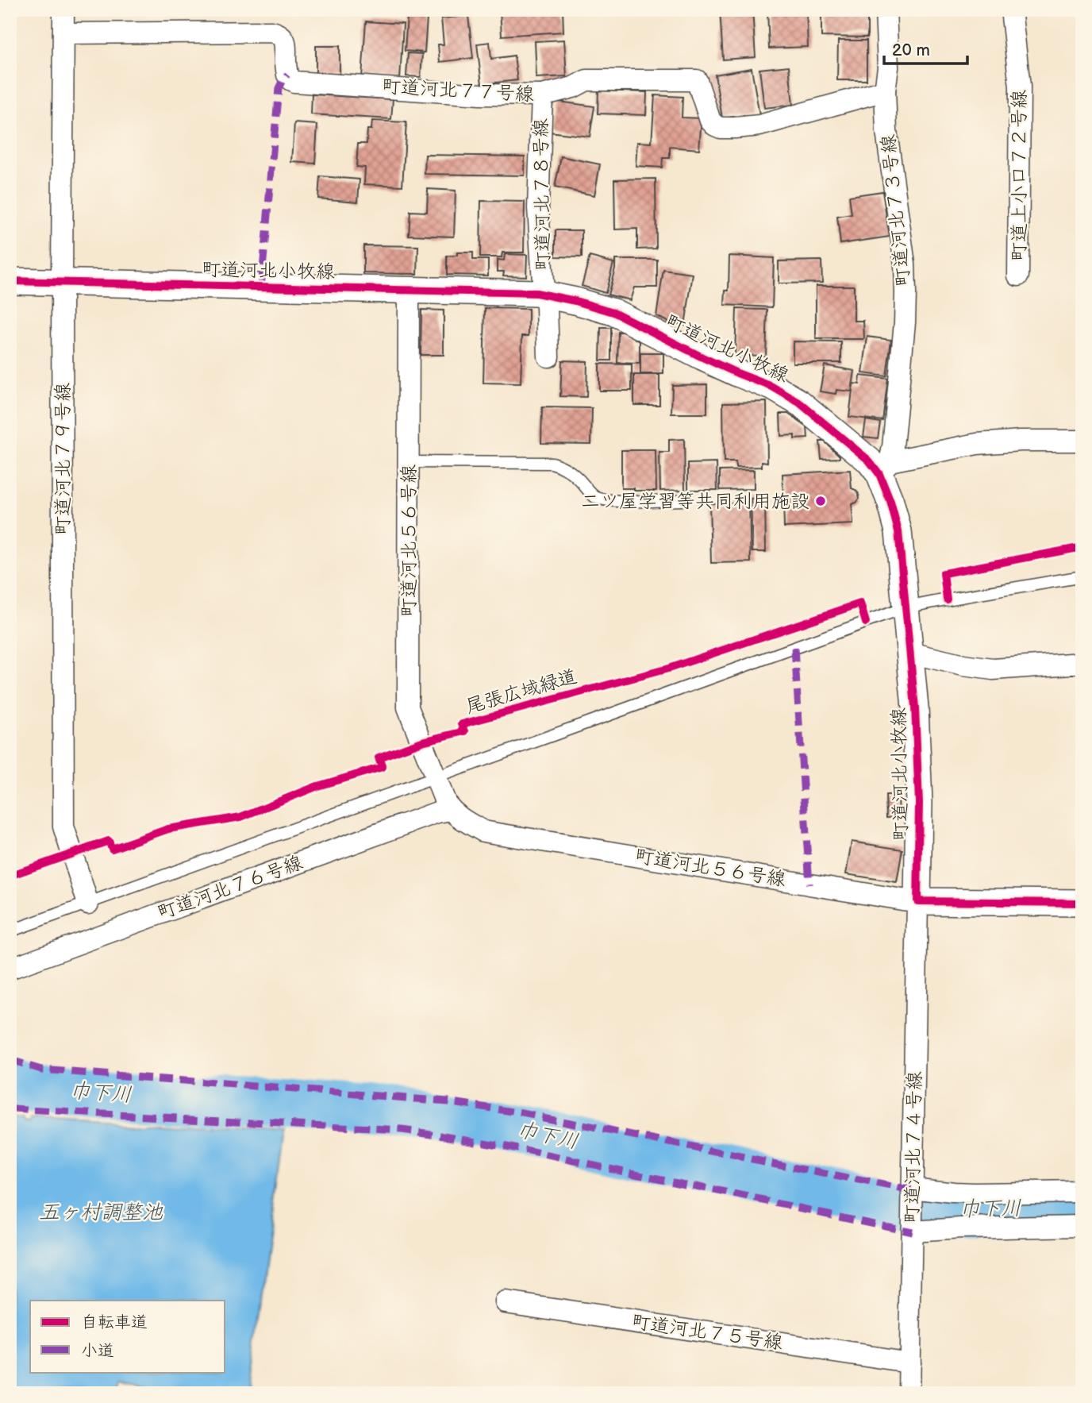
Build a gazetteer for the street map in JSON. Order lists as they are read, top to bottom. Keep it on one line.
{"streets":{"street":["町道河北７７号線","町道上小口７２号線","町道河北７８号線","町道河北７３号線","町道河北小牧線","町道河北７９号線","町道河北５６号線","町道河北７６号線","町道河北７４号線","町道河北７５号線"],"cycle path":["尾張広域緑道"]},"crossings":[["町道河北７７号線","町道河北７８号線"],["町道河北７７号線","町道河北７３号線"],["町道河北７７号線","町道河北７９号線"],["町道河北７８号線","町道河北小牧線"],["町道河北７３号線","町道河北小牧線"],["町道河北小牧線","町道河北７９号線"],["町道河北小牧線","町道河北５６号線"],["町道河北小牧線","町道河北７４号線"],["町道河北５６号線","町道河北７６号線"],["町道河北５６号線","町道河北７４号線"],["町道河北７４号線","町道河北７５号線"]],"water":["巾下川","五ヶ村調整池"],"places":["二ツ屋学習等共同利用施設"],"legend":["自転車道","小道"],"scale_bar":"20 m"}
